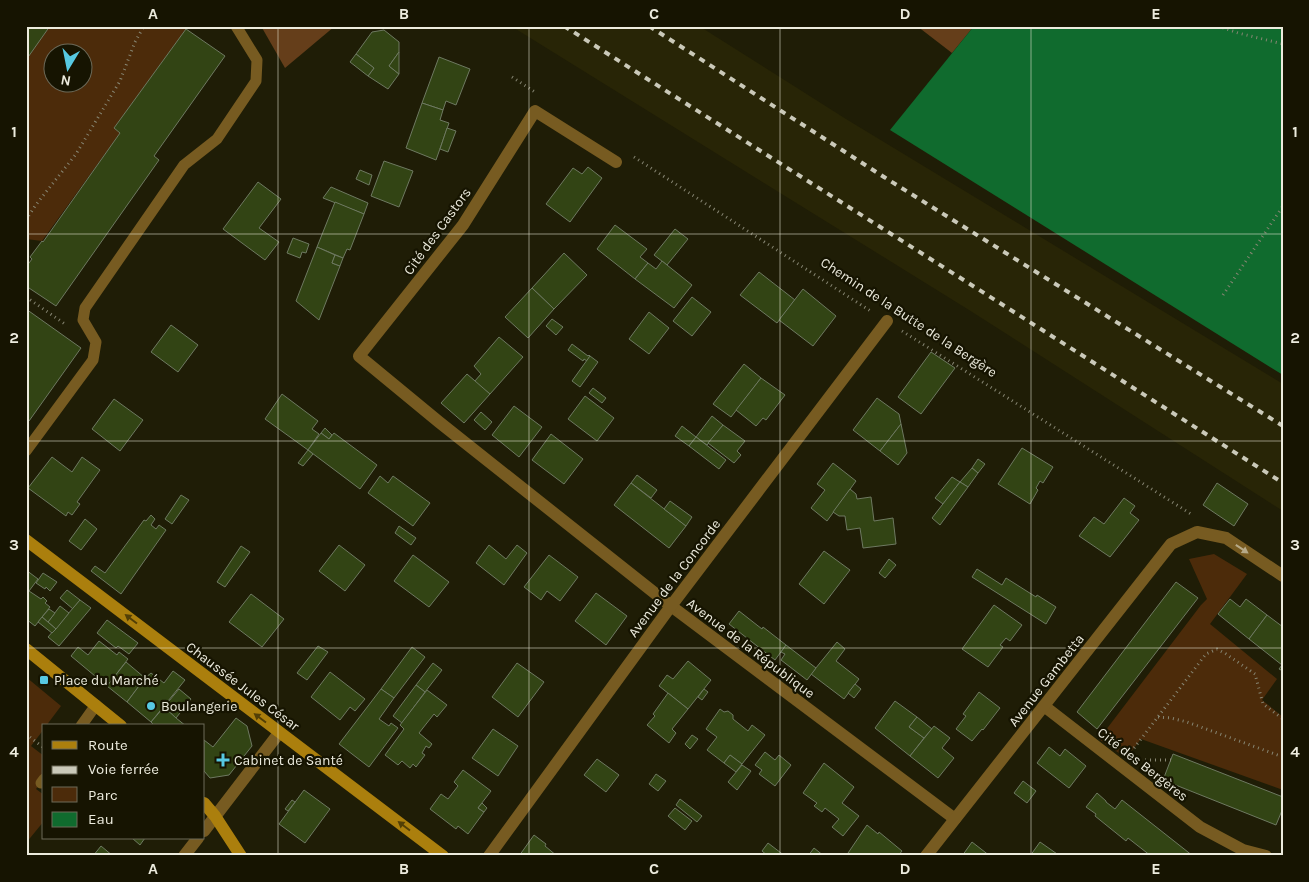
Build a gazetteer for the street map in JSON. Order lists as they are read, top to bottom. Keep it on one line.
{"streets":{"street":["Cité des Castors","Avenue de la Concorde","Avenue de la République","Avenue Gambetta","Chaussée Jules César","Cité des Bergères"],"path":["Chemin de la Butte de la Bergère"]},"crossings":[["Cité des Castors","Avenue de la République"],["Chemin de la Butte de la Bergère","Avenue de la Concorde"],["Chemin de la Butte de la Bergère","Avenue Gambetta"],["Avenue de la Concorde","Avenue de la République"],["Avenue de la République","Avenue Gambetta"],["Avenue Gambetta","Cité des Bergères"]],"one_way":["Chaussée Jules César"],"places":{"transit":["Place du Marché"],"other":["Boulangerie"],"health":["Cabinet de Santé"]},"legend":["Route","Voie ferrée","Parc","Eau"],"north":"bottom","grid":{"columns":["A","B","C","D","E"],"rows":["1","2","3","4"]}}
